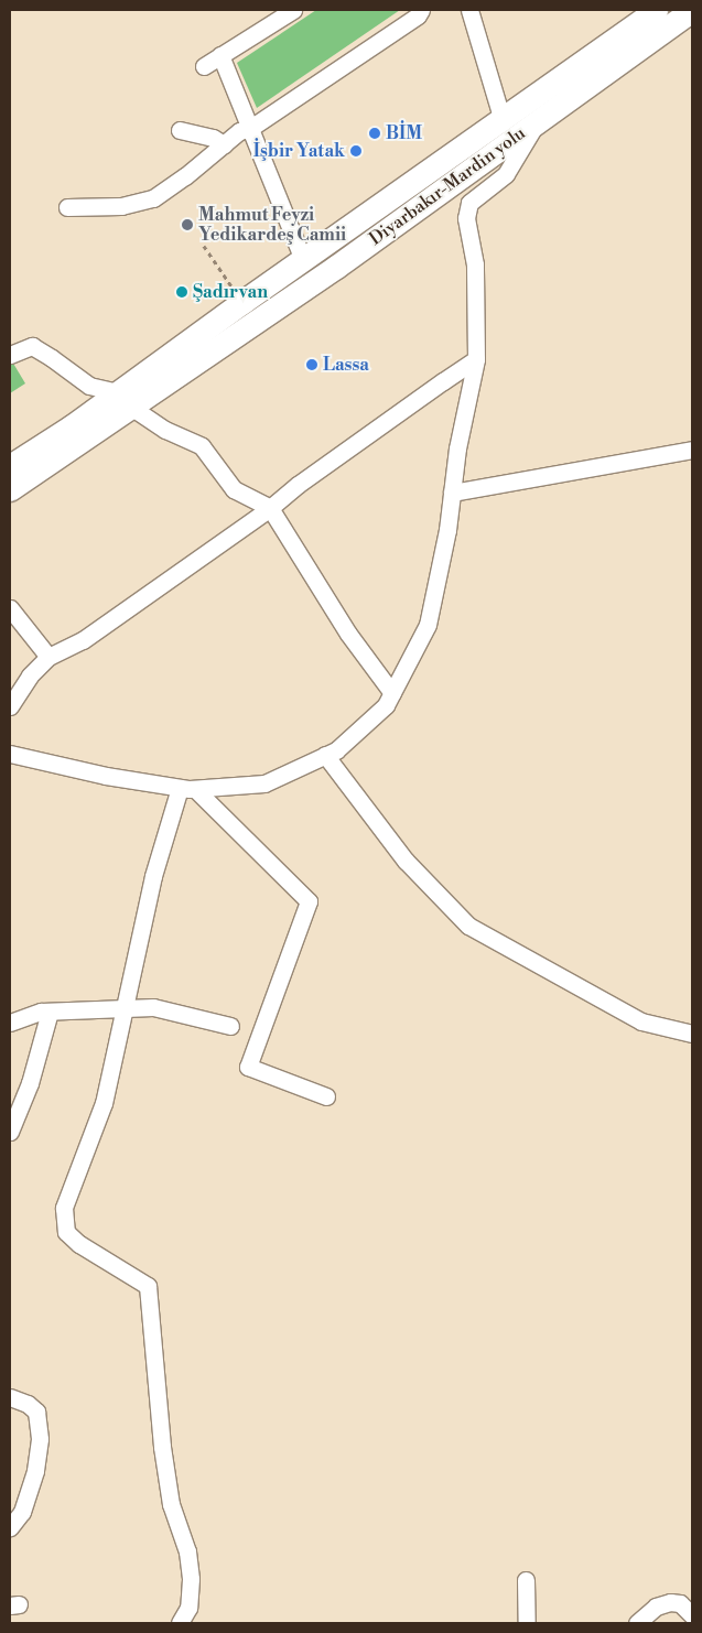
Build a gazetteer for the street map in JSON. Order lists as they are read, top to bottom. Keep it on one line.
{"streets":{"highway":["Diyarbakır-Mardin yolu"]},"places":["BİM","İşbir Yatak","Mahmut Feyzi Yedikardeş Camii","Şadırvan","Lassa"]}
